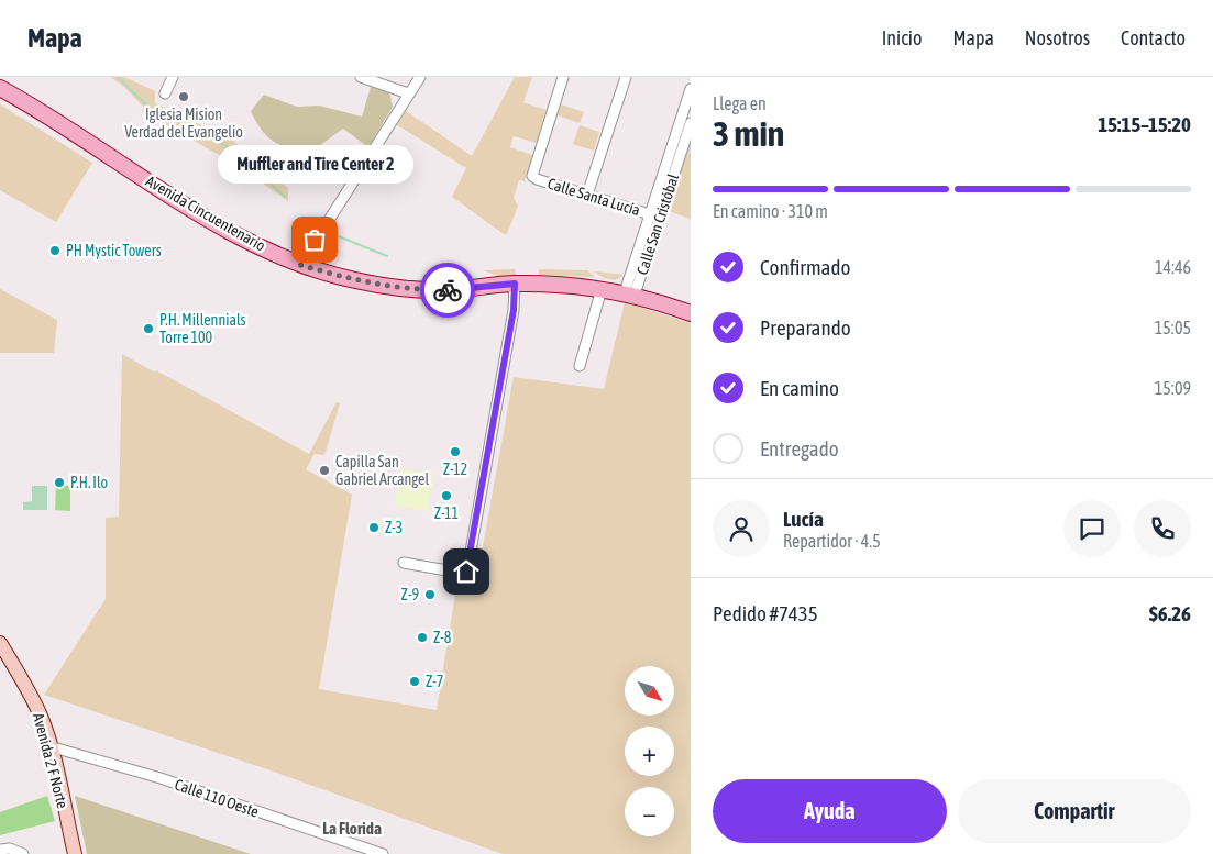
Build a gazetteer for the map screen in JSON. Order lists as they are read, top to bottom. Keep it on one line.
{"streets":{"main road":["Avenida Cincuentenario"],"street":["Calle Santa Lucía","Calle San Cristóbal","Avenida 2 F Norte","Calle 110 Oeste"]},"crossings":[["Calle Santa Lucía","Calle San Cristóbal"],["Avenida Cincuentenario","Calle San Cristóbal"],["Avenida 2 F Norte","Calle 110 Oeste"]],"districts":["La Florida"],"places":["Iglesia Mision Verdad del Evangelio","Muffler and Tire Center 2","PH Mystic Towers","P.H. Millennials Torre 100","Z-12","Capilla San Gabriel Arcangel","P.H. Ilo","Z-11","Z-3","Z-9","Z-8","Z-7"],"north":"bottom right","page":{"header":"Mapa","nav":["Inicio","Mapa","Nosotros","Contacto"],"heading":["3 min","Llega en","15:15–15:20"],"panel":["Lucía","Repartidor · 4.5","Pedido #7435","$6.26"],"bubble":"Muffler and Tire Center 2","bar":"En camino · 310 m","list":[["Confirmado","14:46"],["Preparando","15:05"],["En camino","15:09"],"Entregado"],"map_buttons":["+","−"],"buttons":["Ayuda","Compartir"]}}
